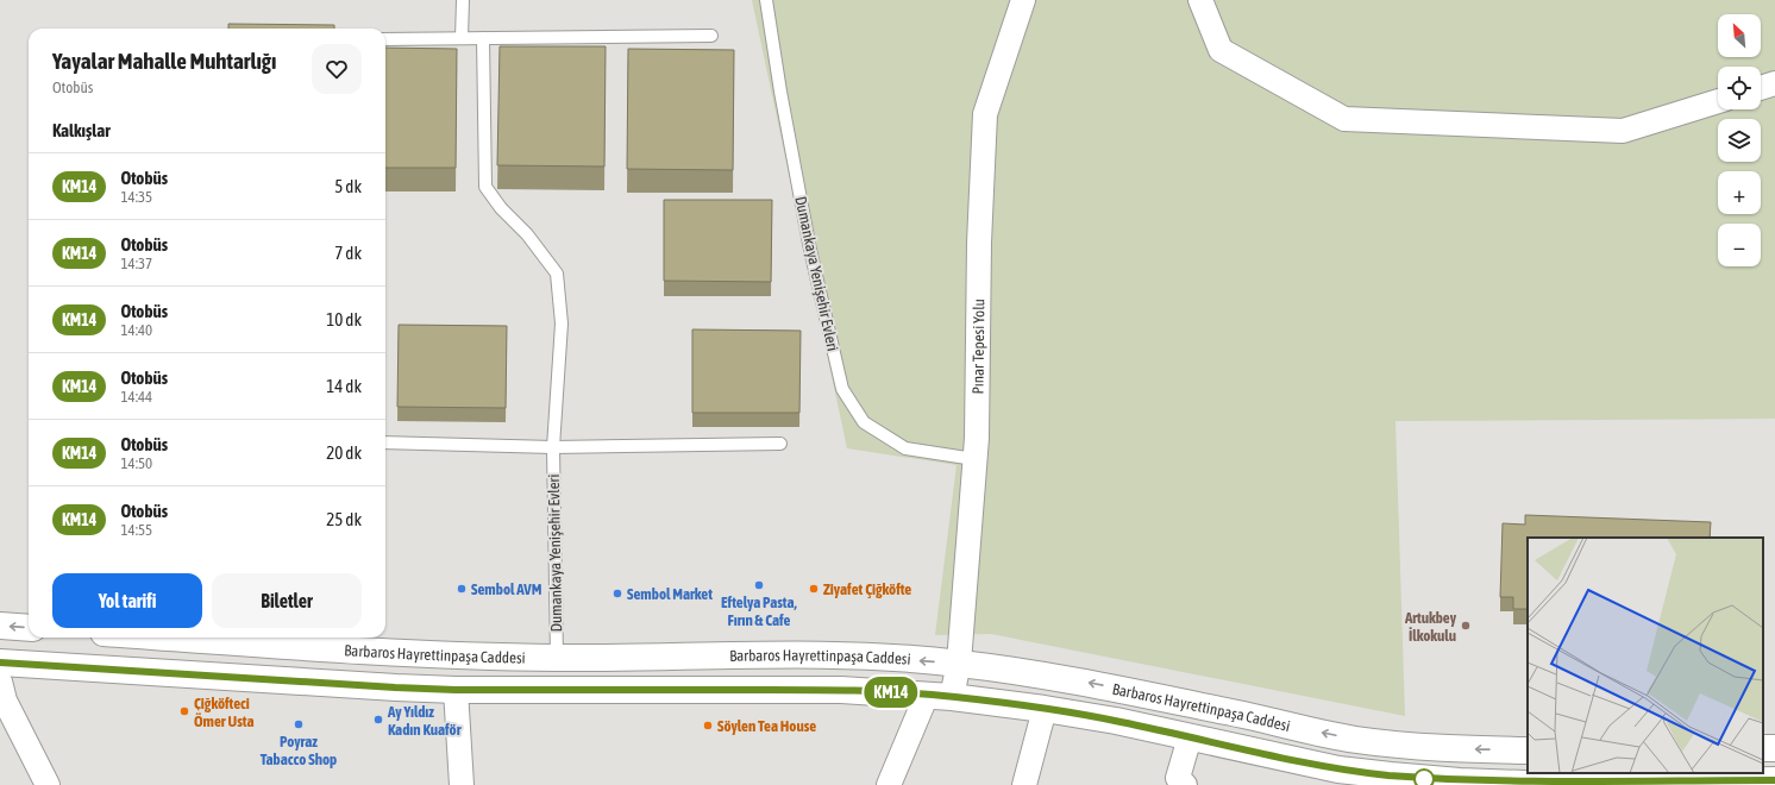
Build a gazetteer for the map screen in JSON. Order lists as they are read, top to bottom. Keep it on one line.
{"streets":{"street":["Pınar Tepesi Yolu","Barbaros Hayrettinpaşa Caddesi"],"lane":["Dumankaya Yenişehir Evleri"]},"crossings":[["Dumankaya Yenişehir Evleri","Pınar Tepesi Yolu"],["Dumankaya Yenişehir Evleri","Barbaros Hayrettinpaşa Caddesi"],["Pınar Tepesi Yolu","Barbaros Hayrettinpaşa Caddesi"]],"places":["Eftelya Pasta, Fırın & Cafe","Sembol AVM","Ziyafet Çiğköfte","Sembol Market","Artukbey İlkokulu","Çiğköfteci Ömer Usta","Ay Yıldız Kadın Kuaför","Poyraz Tabacco Shop","Söylen Tea House"],"lines":["bus line KM14"],"north":"top left","page":{"on_map":"KM14","map_buttons":["+","−"],"heading":[["Yayalar Mahalle Muhtarlığı","Otobüs"],"Kalkışlar"],"list":[{"mark":"KM14","name":"Otobüs","note":"14:35","value":"5 dk"},{"mark":"KM14","name":"Otobüs","note":"14:37","value":"7 dk"},{"mark":"KM14","name":"Otobüs","note":"14:40","value":"10 dk"},{"mark":"KM14","name":"Otobüs","note":"14:44","value":"14 dk"},{"mark":"KM14","name":"Otobüs","note":"14:50","value":"20 dk"},{"mark":"KM14","name":"Otobüs","note":"14:55","value":"25 dk"}],"buttons":["Yol tarifi","Biletler"]}}
